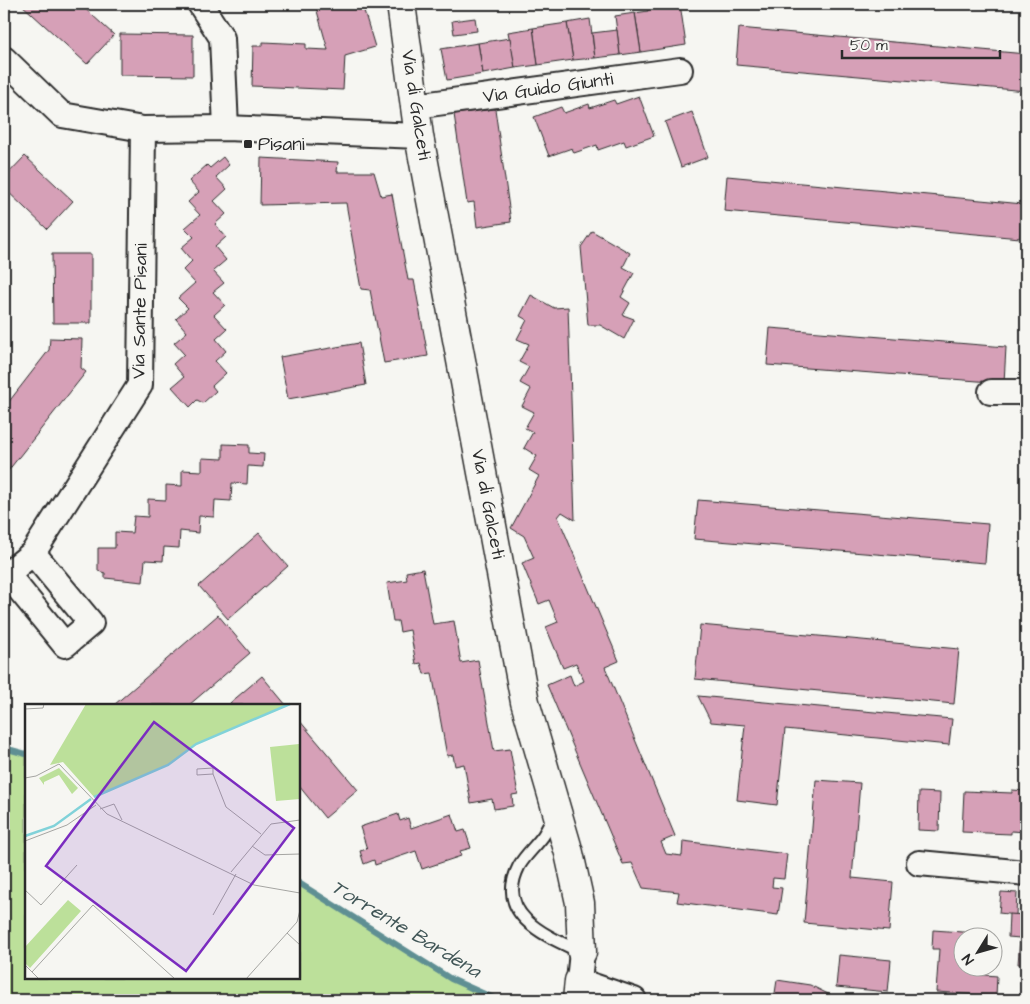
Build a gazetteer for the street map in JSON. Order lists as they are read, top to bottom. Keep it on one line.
{"streets":{"street":["Via Guido Giunti","Via di Galceti","Via Sante Pisani"]},"crossings":[["Via Guido Giunti","Via di Galceti"]],"water":["Torrente Bardena"],"places":{"transit":["Pisani"]},"scale_bar":"50 m","north":"bottom left"}
